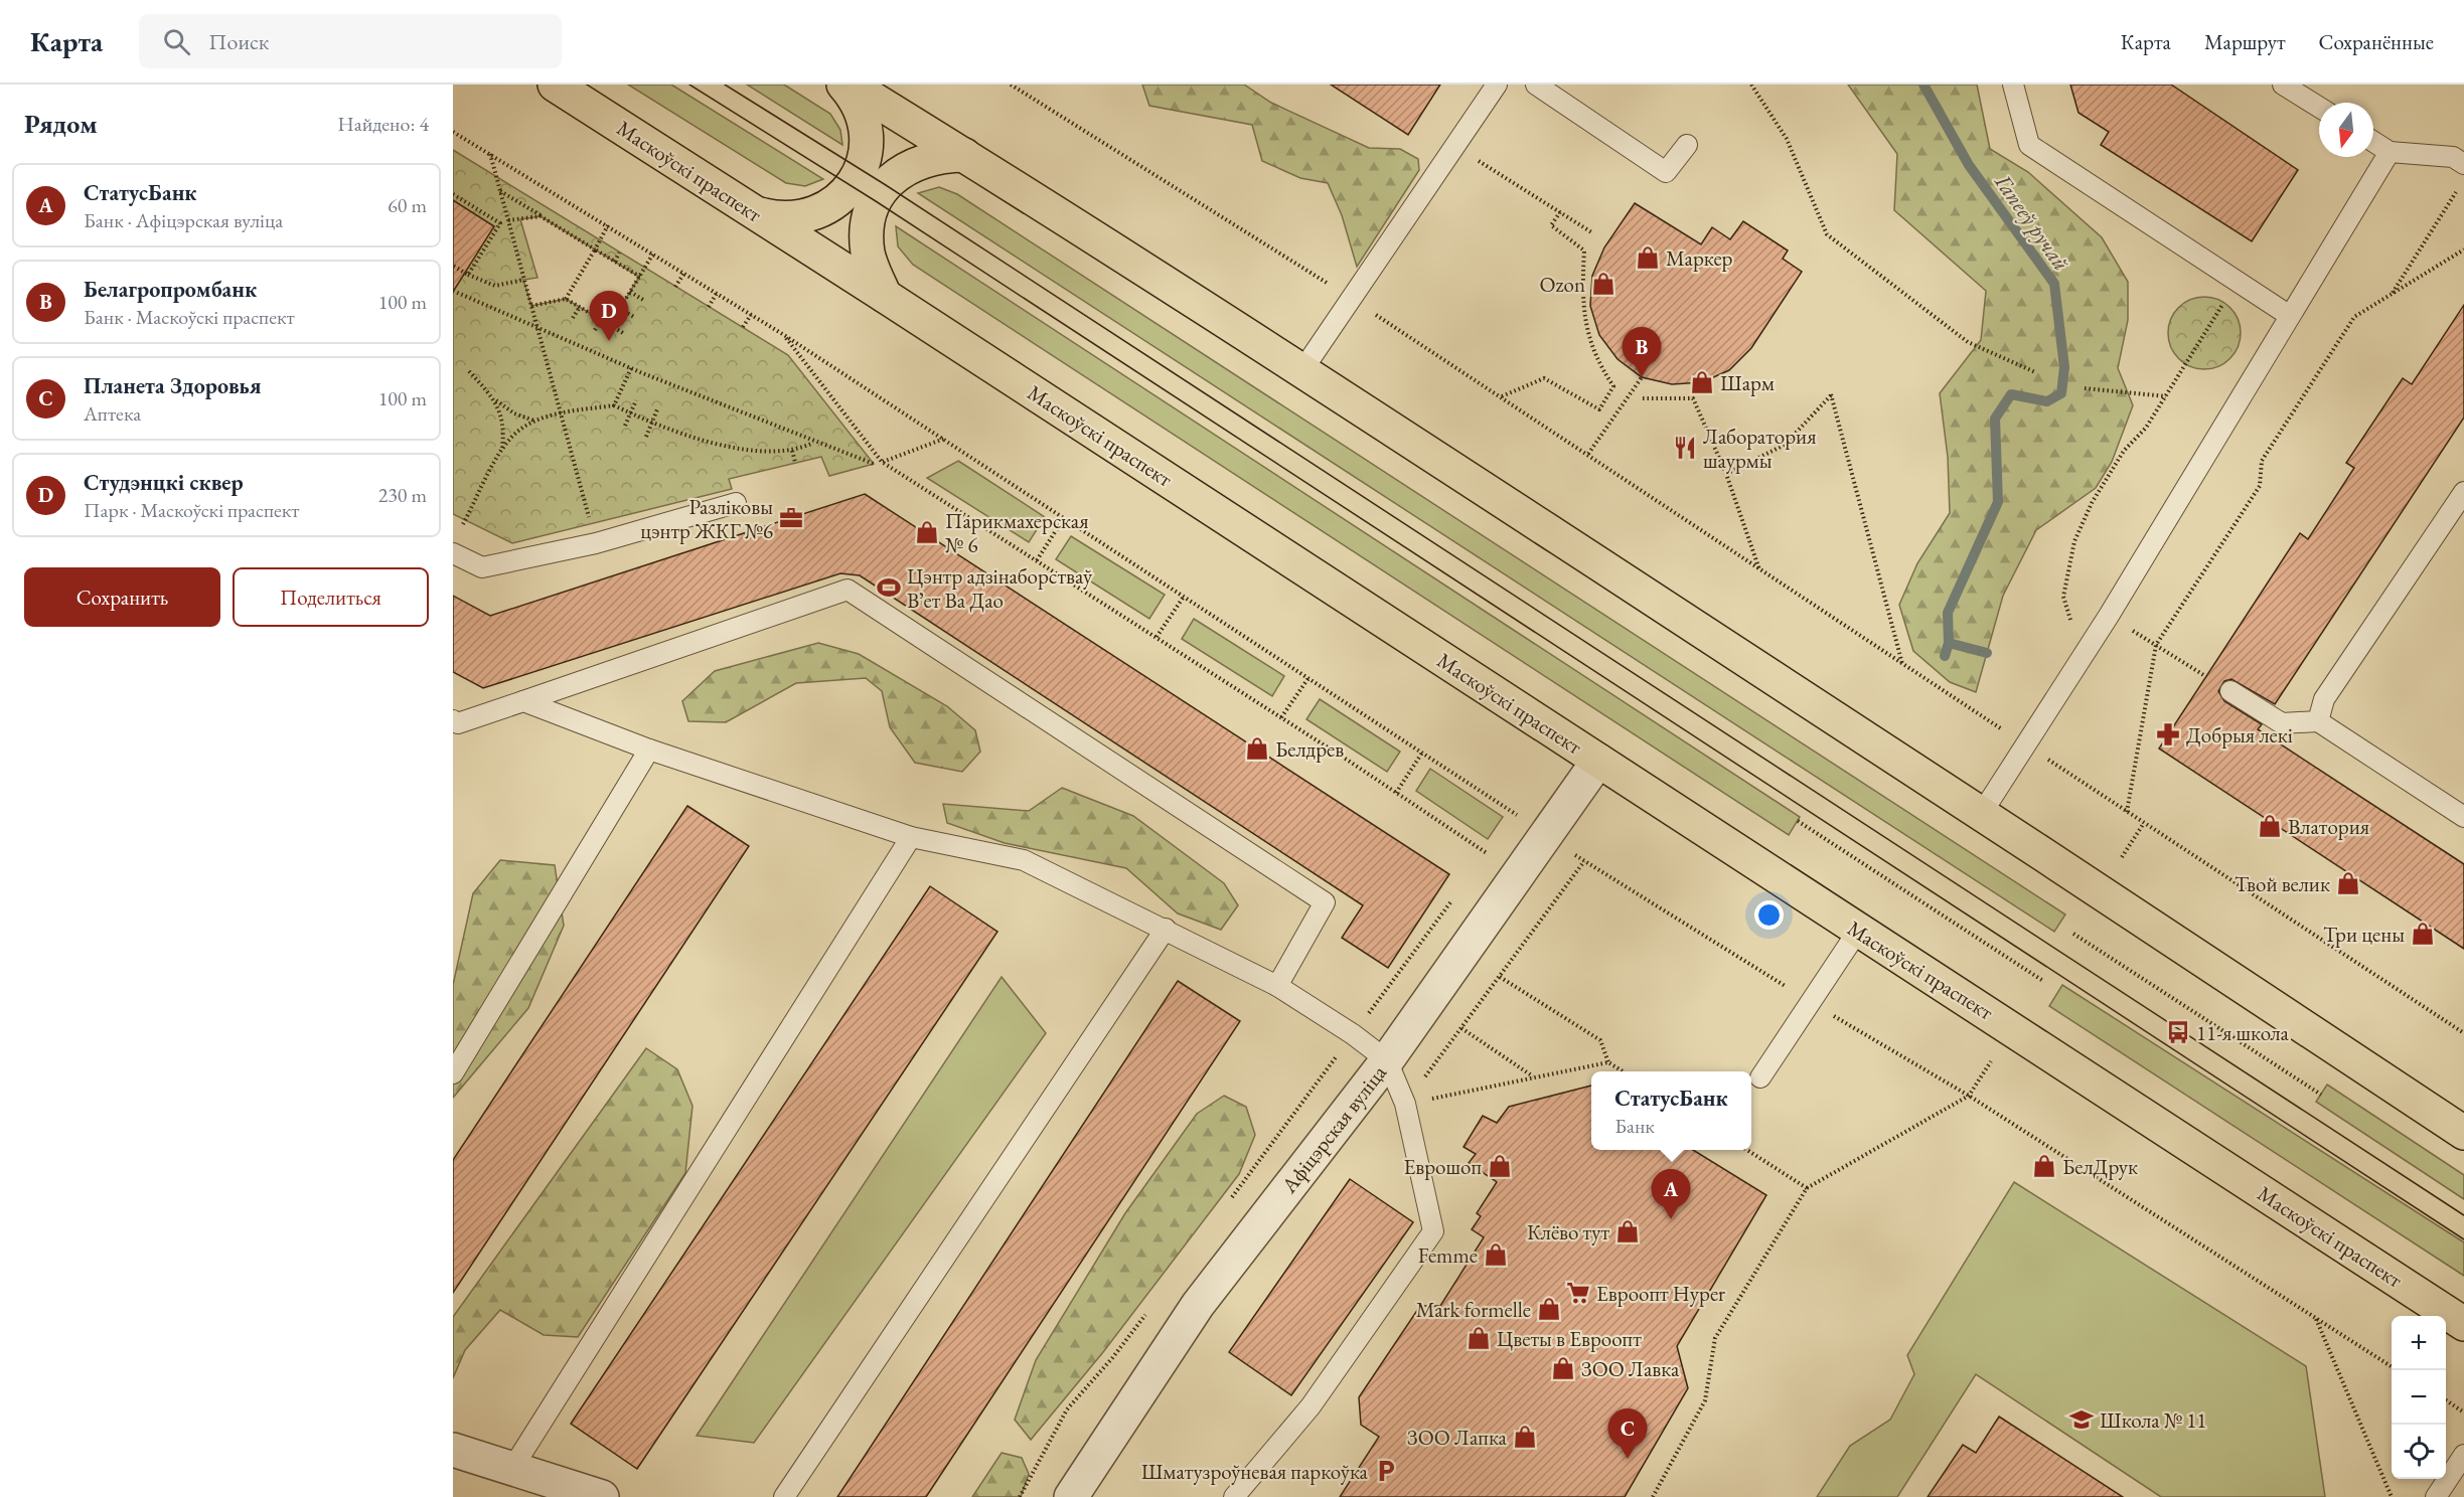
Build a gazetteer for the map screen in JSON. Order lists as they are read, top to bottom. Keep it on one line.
{"streets":{"main road":["Маскоўскі праспект"],"street":["Афіцэрская вуліца"]},"crossings":[["Маскоўскі праспект","Афіцэрская вуліца"]],"water":["Гапееў ручай"],"places":{"shop":["Маркер","Ozon","Шарм","Парикмахерская № 6","Белдрев","Влатория","Твой велик","Три цены","Еврошоп","БелДрук","Клёво тут","Femme","Mark formelle","Цветы в Евроопт","ЗОО Лавка","ЗОО Лапка"],"restaurant":["Лаборатория шаурмы"],"office":["Разліковы цэнтр ЖКГ №6"],"sports":["Цэнтр адзінаборстваў Вʼет Ва Дао"],"pharmacy":["Добрыя лекі"],"bus stop":["11-я школа"],"supermarket":["Евроопт Hyper"],"school or university":["Школа № 11"],"parking":["Шматузроўневая паркоўка"]},"north":"bottom","page":{"header":"Карта","search":"Поиск","nav":["Карта","Маршрут","Сохранённые"],"heading":["Рядом","Найдено: 4"],"list":[{"mark":"A","name":"СтатусБанк","note":"Банк · Афіцэрская вуліца","value":"60 m"},{"mark":"B","name":"Белагропромбанк","note":"Банк · Маскоўскі праспект","value":"100 m"},{"mark":"C","name":"Планета Здоровья","note":"Аптека","value":"100 m"},{"mark":"D","name":"Студэнцкі сквер","note":"Парк · Маскоўскі праспект","value":"230 m"}],"pins":["D","B","A","C"],"buttons":["Сохранить","Поделиться"],"popup":["СтатусБанк","Банк"],"map_buttons":["+","−"]}}
